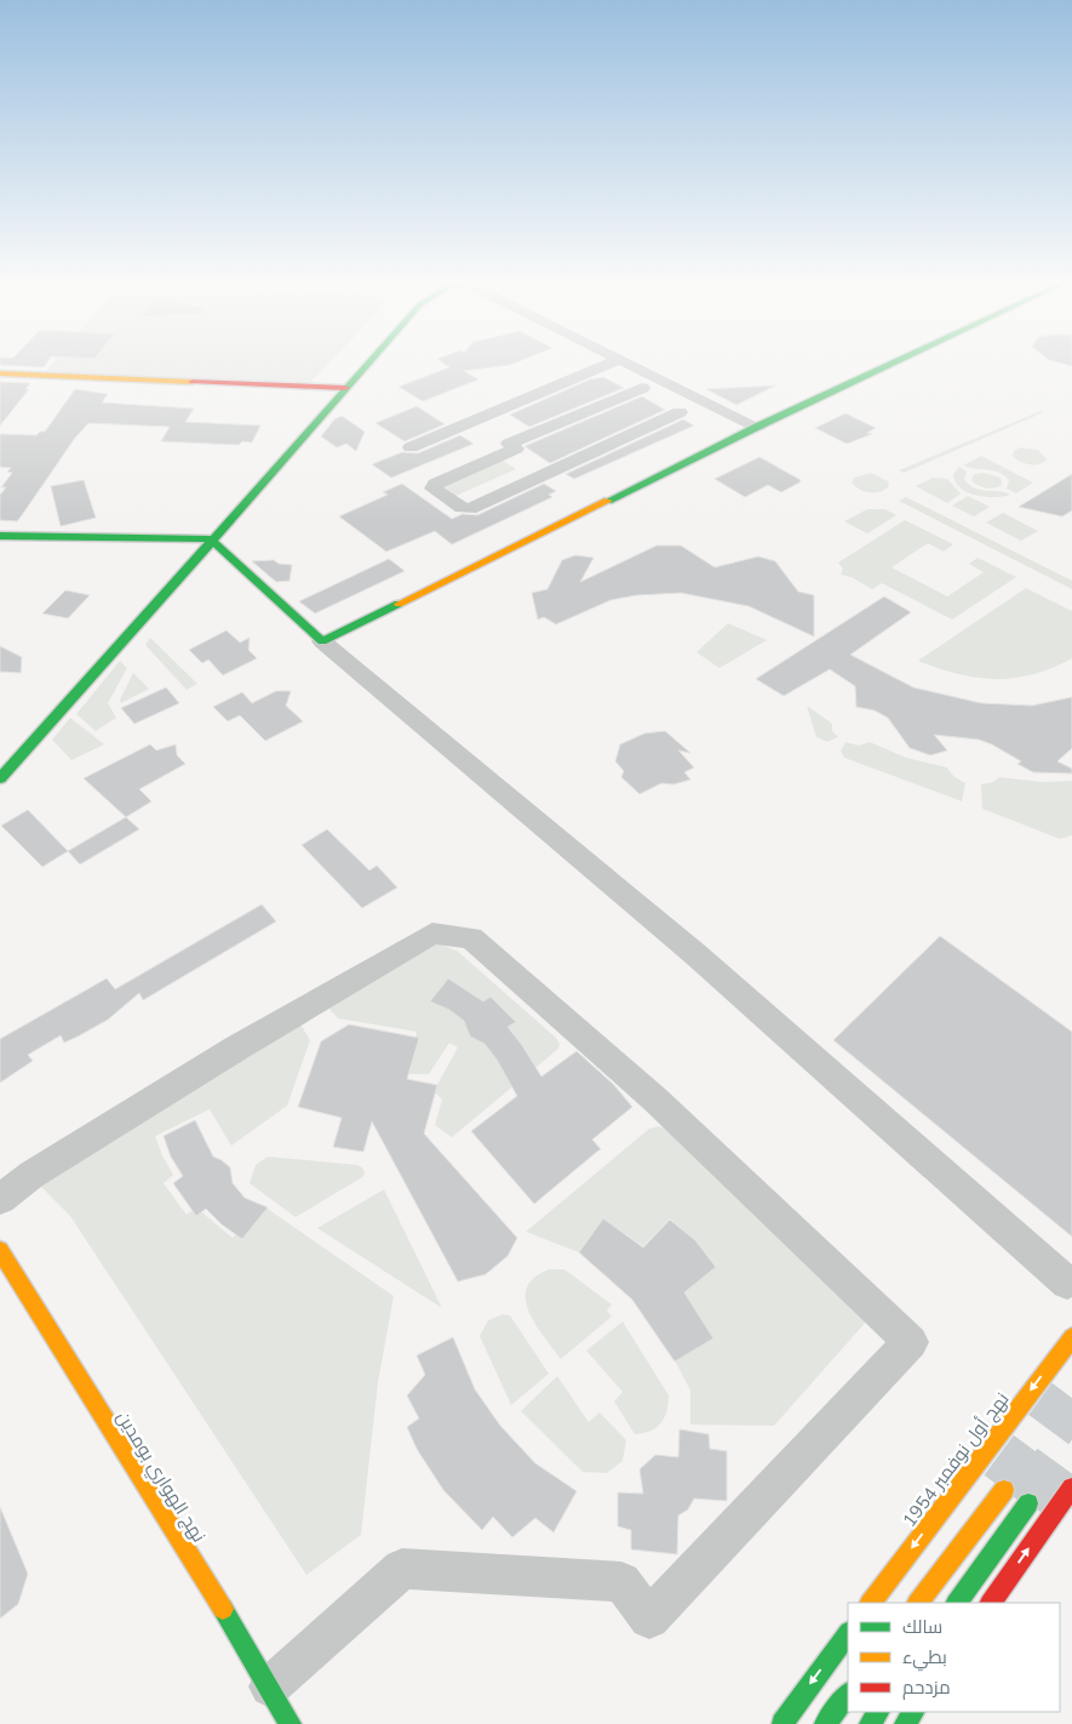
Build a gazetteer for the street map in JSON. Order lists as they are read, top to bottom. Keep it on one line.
{"streets":{"street":["نهج أول نوفمبر 1954","نهج الهواري بومدين"]},"legend":["سالك","بطيء","مزدحم"]}
